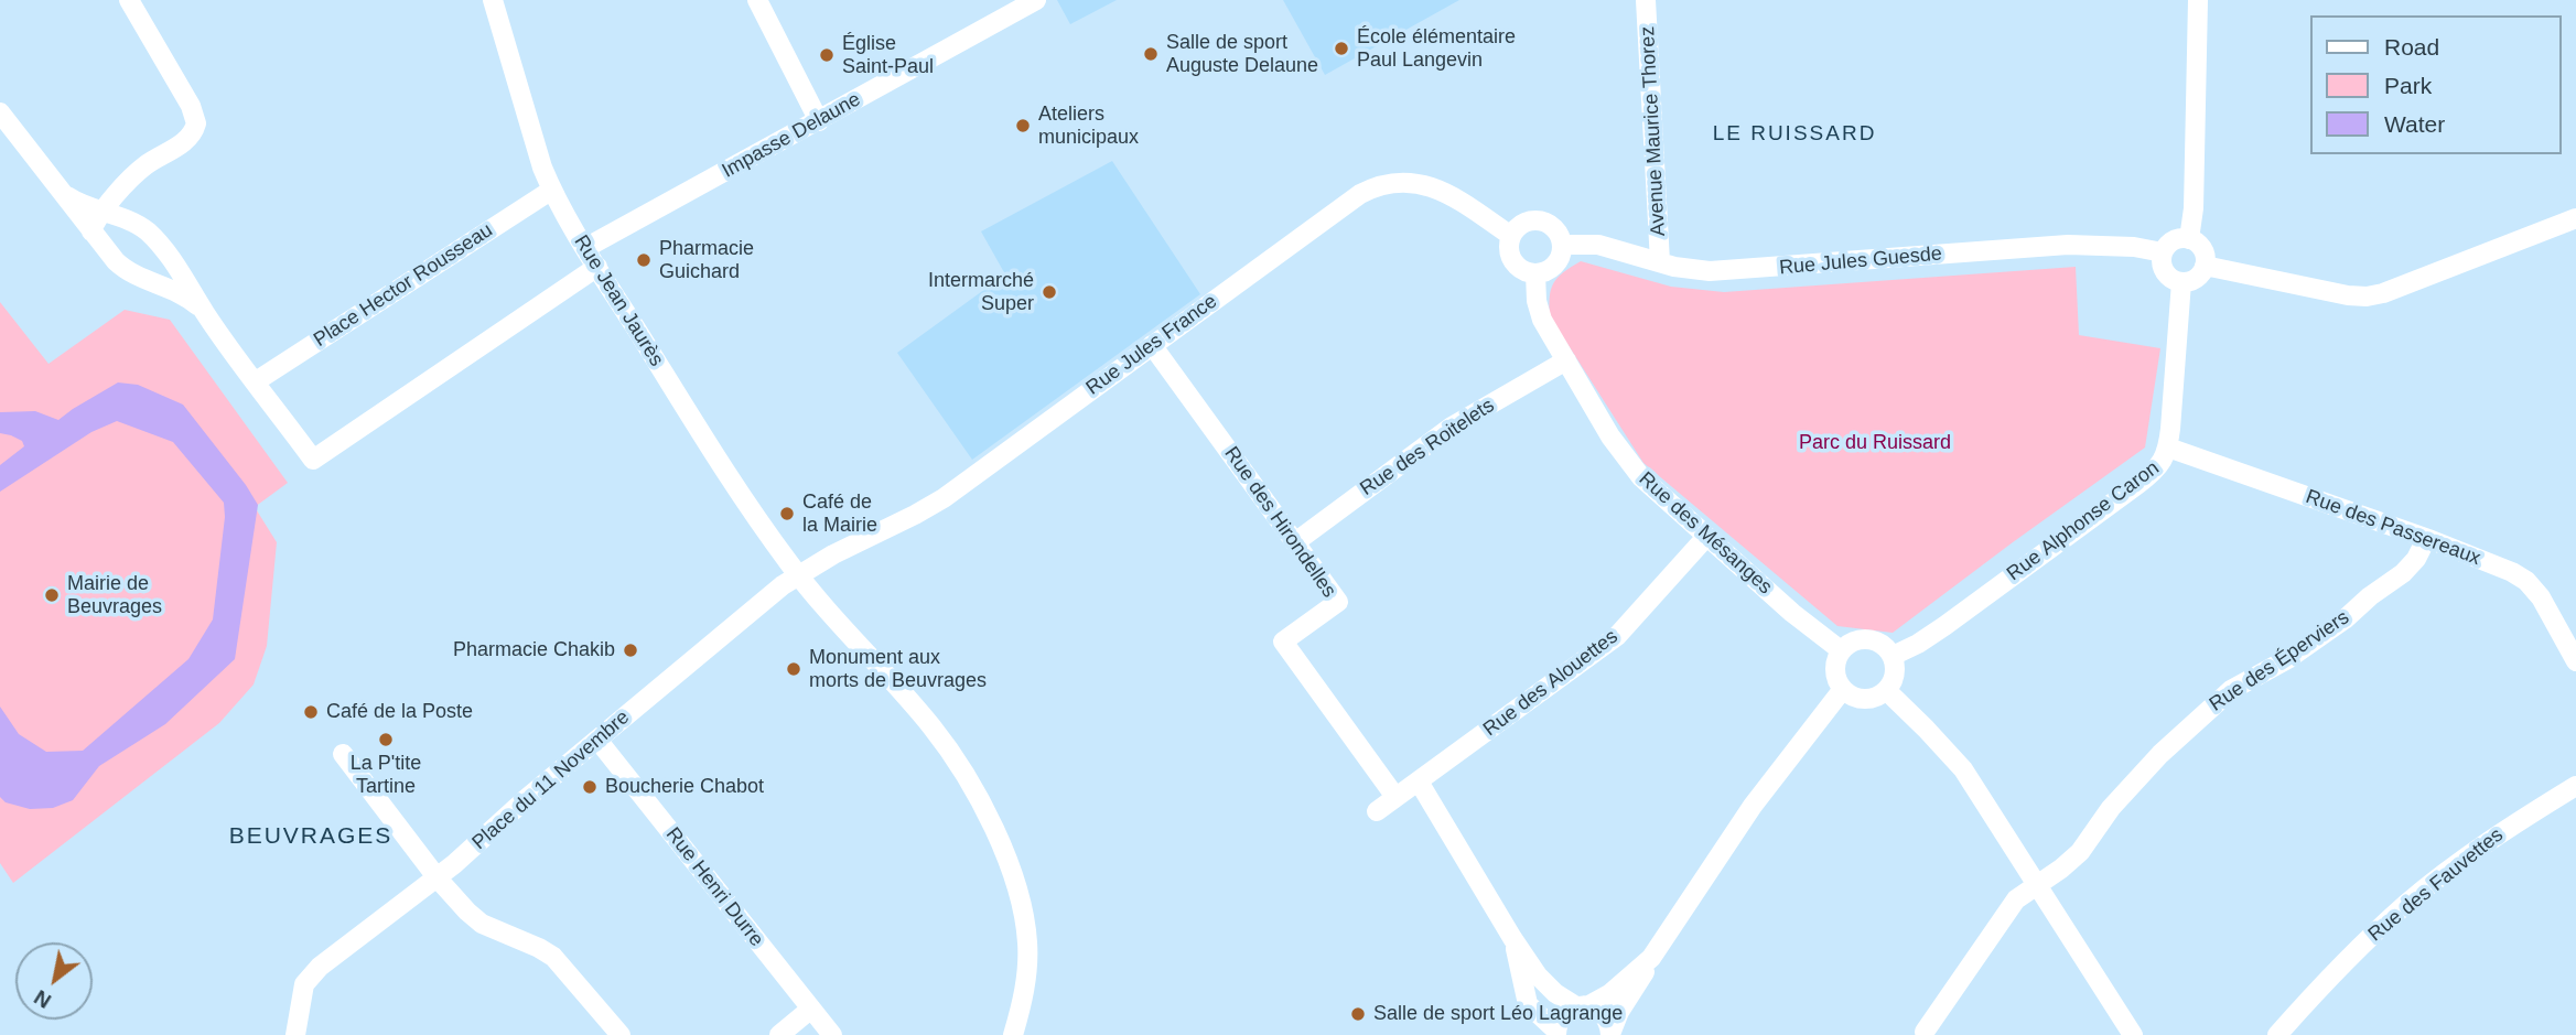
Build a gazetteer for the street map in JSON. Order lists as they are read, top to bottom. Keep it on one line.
{"streets":{"street":["Avenue Maurice Thorez","Impasse Delaune","Rue Jules Guesde","Place Hector Rousseau","Rue Jean Jaurès","Rue Jules France","Rue des Roitelets","Rue Alphonse Caron","Rue des Hirondelles","Rue des Passereaux","Rue des Mésanges","Rue des Éperviers","Rue des Alouettes","Place du 11 Novembre","Rue des Fauvettes","Rue Henri Durre"]},"crossings":[["Avenue Maurice Thorez","Rue Jules Guesde"],["Impasse Delaune","Rue Jean Jaurès"],["Rue Jules Guesde","Rue Jules France"],["Rue Jules Guesde","Rue Alphonse Caron"],["Rue Jules Guesde","Rue des Mésanges"],["Place Hector Rousseau","Rue Jean Jaurès"],["Rue Jean Jaurès","Rue Jules France"],["Rue Jean Jaurès","Place du 11 Novembre"],["Rue Jules France","Rue des Hirondelles"],["Rue Jules France","Rue des Mésanges"],["Rue Jules France","Place du 11 Novembre"],["Rue des Roitelets","Rue des Hirondelles"],["Rue des Roitelets","Rue des Mésanges"],["Rue Alphonse Caron","Rue des Passereaux"],["Rue Alphonse Caron","Rue des Mésanges"],["Rue des Hirondelles","Rue des Alouettes"],["Rue des Passereaux","Rue des Éperviers"],["Rue des Mésanges","Rue des Alouettes"],["Place du 11 Novembre","Rue Henri Durre"]],"districts":["LE RUISSARD","BEUVRAGES"],"parks":["Parc du Ruissard"],"places":["École élémentaire Paul Langevin","Salle de sport Auguste Delaune","Église Saint-Paul","Ateliers municipaux","Pharmacie Guichard","Intermarché Super","Café de la Mairie","Mairie de Beuvrages","Pharmacie Chakib","Monument aux morts de Beuvrages","Café de la Poste","La P'tite Tartine","Boucherie Chabot","Salle de sport Léo Lagrange"],"legend":["Road","Park","Water"],"north":"bottom left"}
